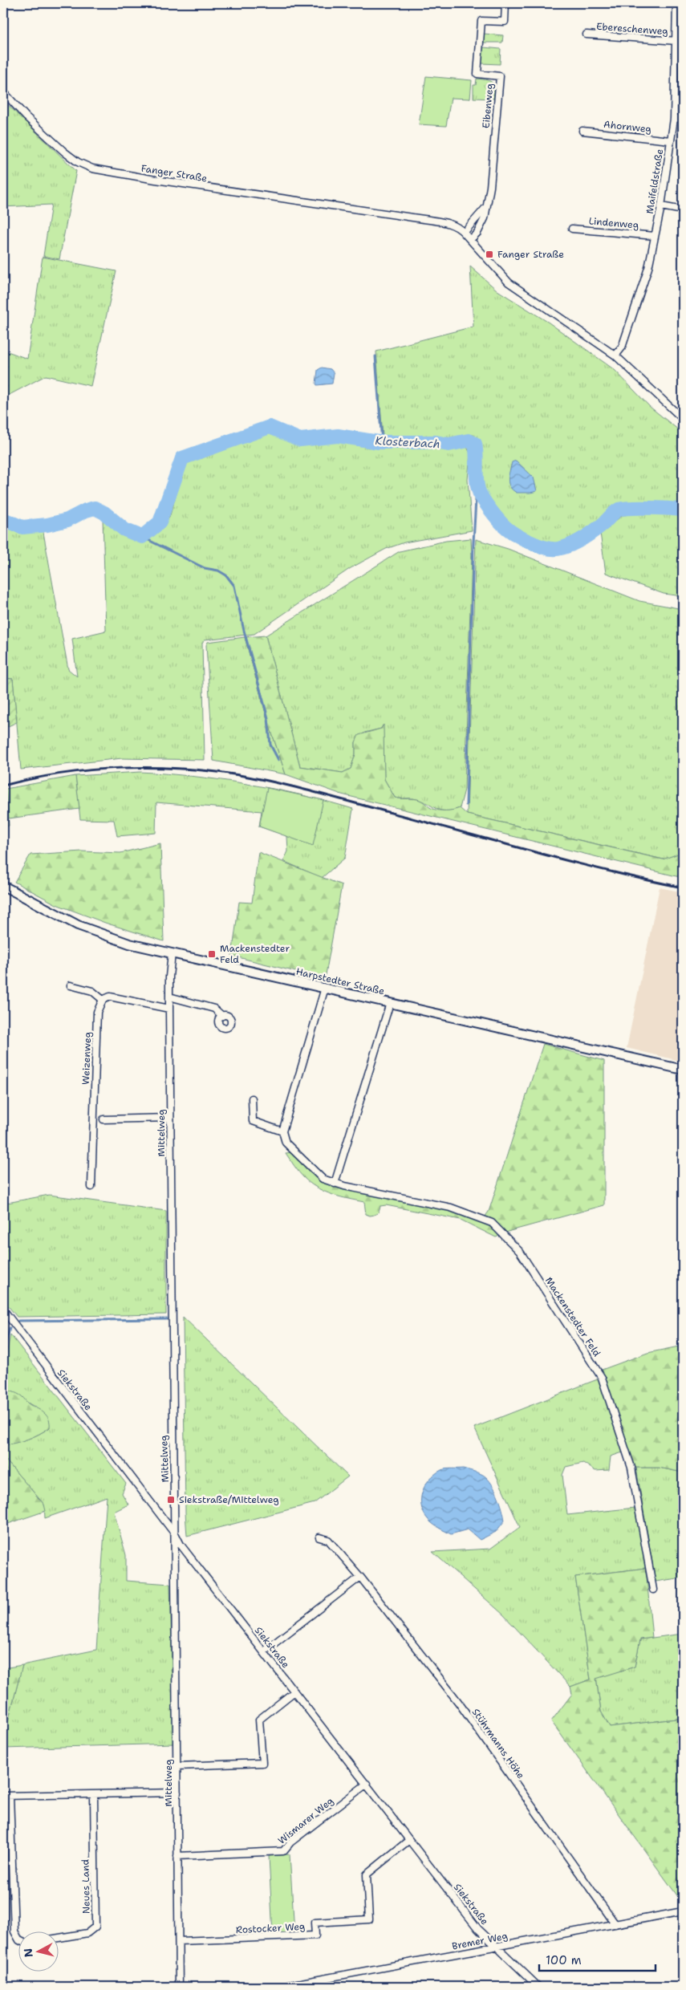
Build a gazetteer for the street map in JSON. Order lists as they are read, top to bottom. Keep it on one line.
{"streets":{"street":["Ebereschenweg","Eibenweg","Ahornweg","Fanger Straße","Maifeldstraße","Lindenweg","Harpstedter Straße","Weizenweg","Mittelweg","Mackenstedter Feld","Siekstraße","Stührmanns Höhe","Wismarer Weg","Neues Land","Rostocker Weg","Bremer Weg"]},"crossings":[["Ebereschenweg","Maifeldstraße"],["Eibenweg","Fanger Straße"],["Ahornweg","Maifeldstraße"],["Fanger Straße","Maifeldstraße"],["Maifeldstraße","Lindenweg"],["Harpstedter Straße","Mittelweg"],["Mittelweg","Siekstraße"],["Mittelweg","Wismarer Weg"],["Mittelweg","Rostocker Weg"],["Siekstraße","Wismarer Weg"],["Siekstraße","Rostocker Weg"],["Siekstraße","Bremer Weg"],["Stührmanns Höhe","Bremer Weg"]],"water":["Klosterbach"],"places":{"transit":["Fanger Straße","Mackenstedter Feld","Siekstraße/Mittelweg"]},"scale_bar":"100 m","north":"left"}
